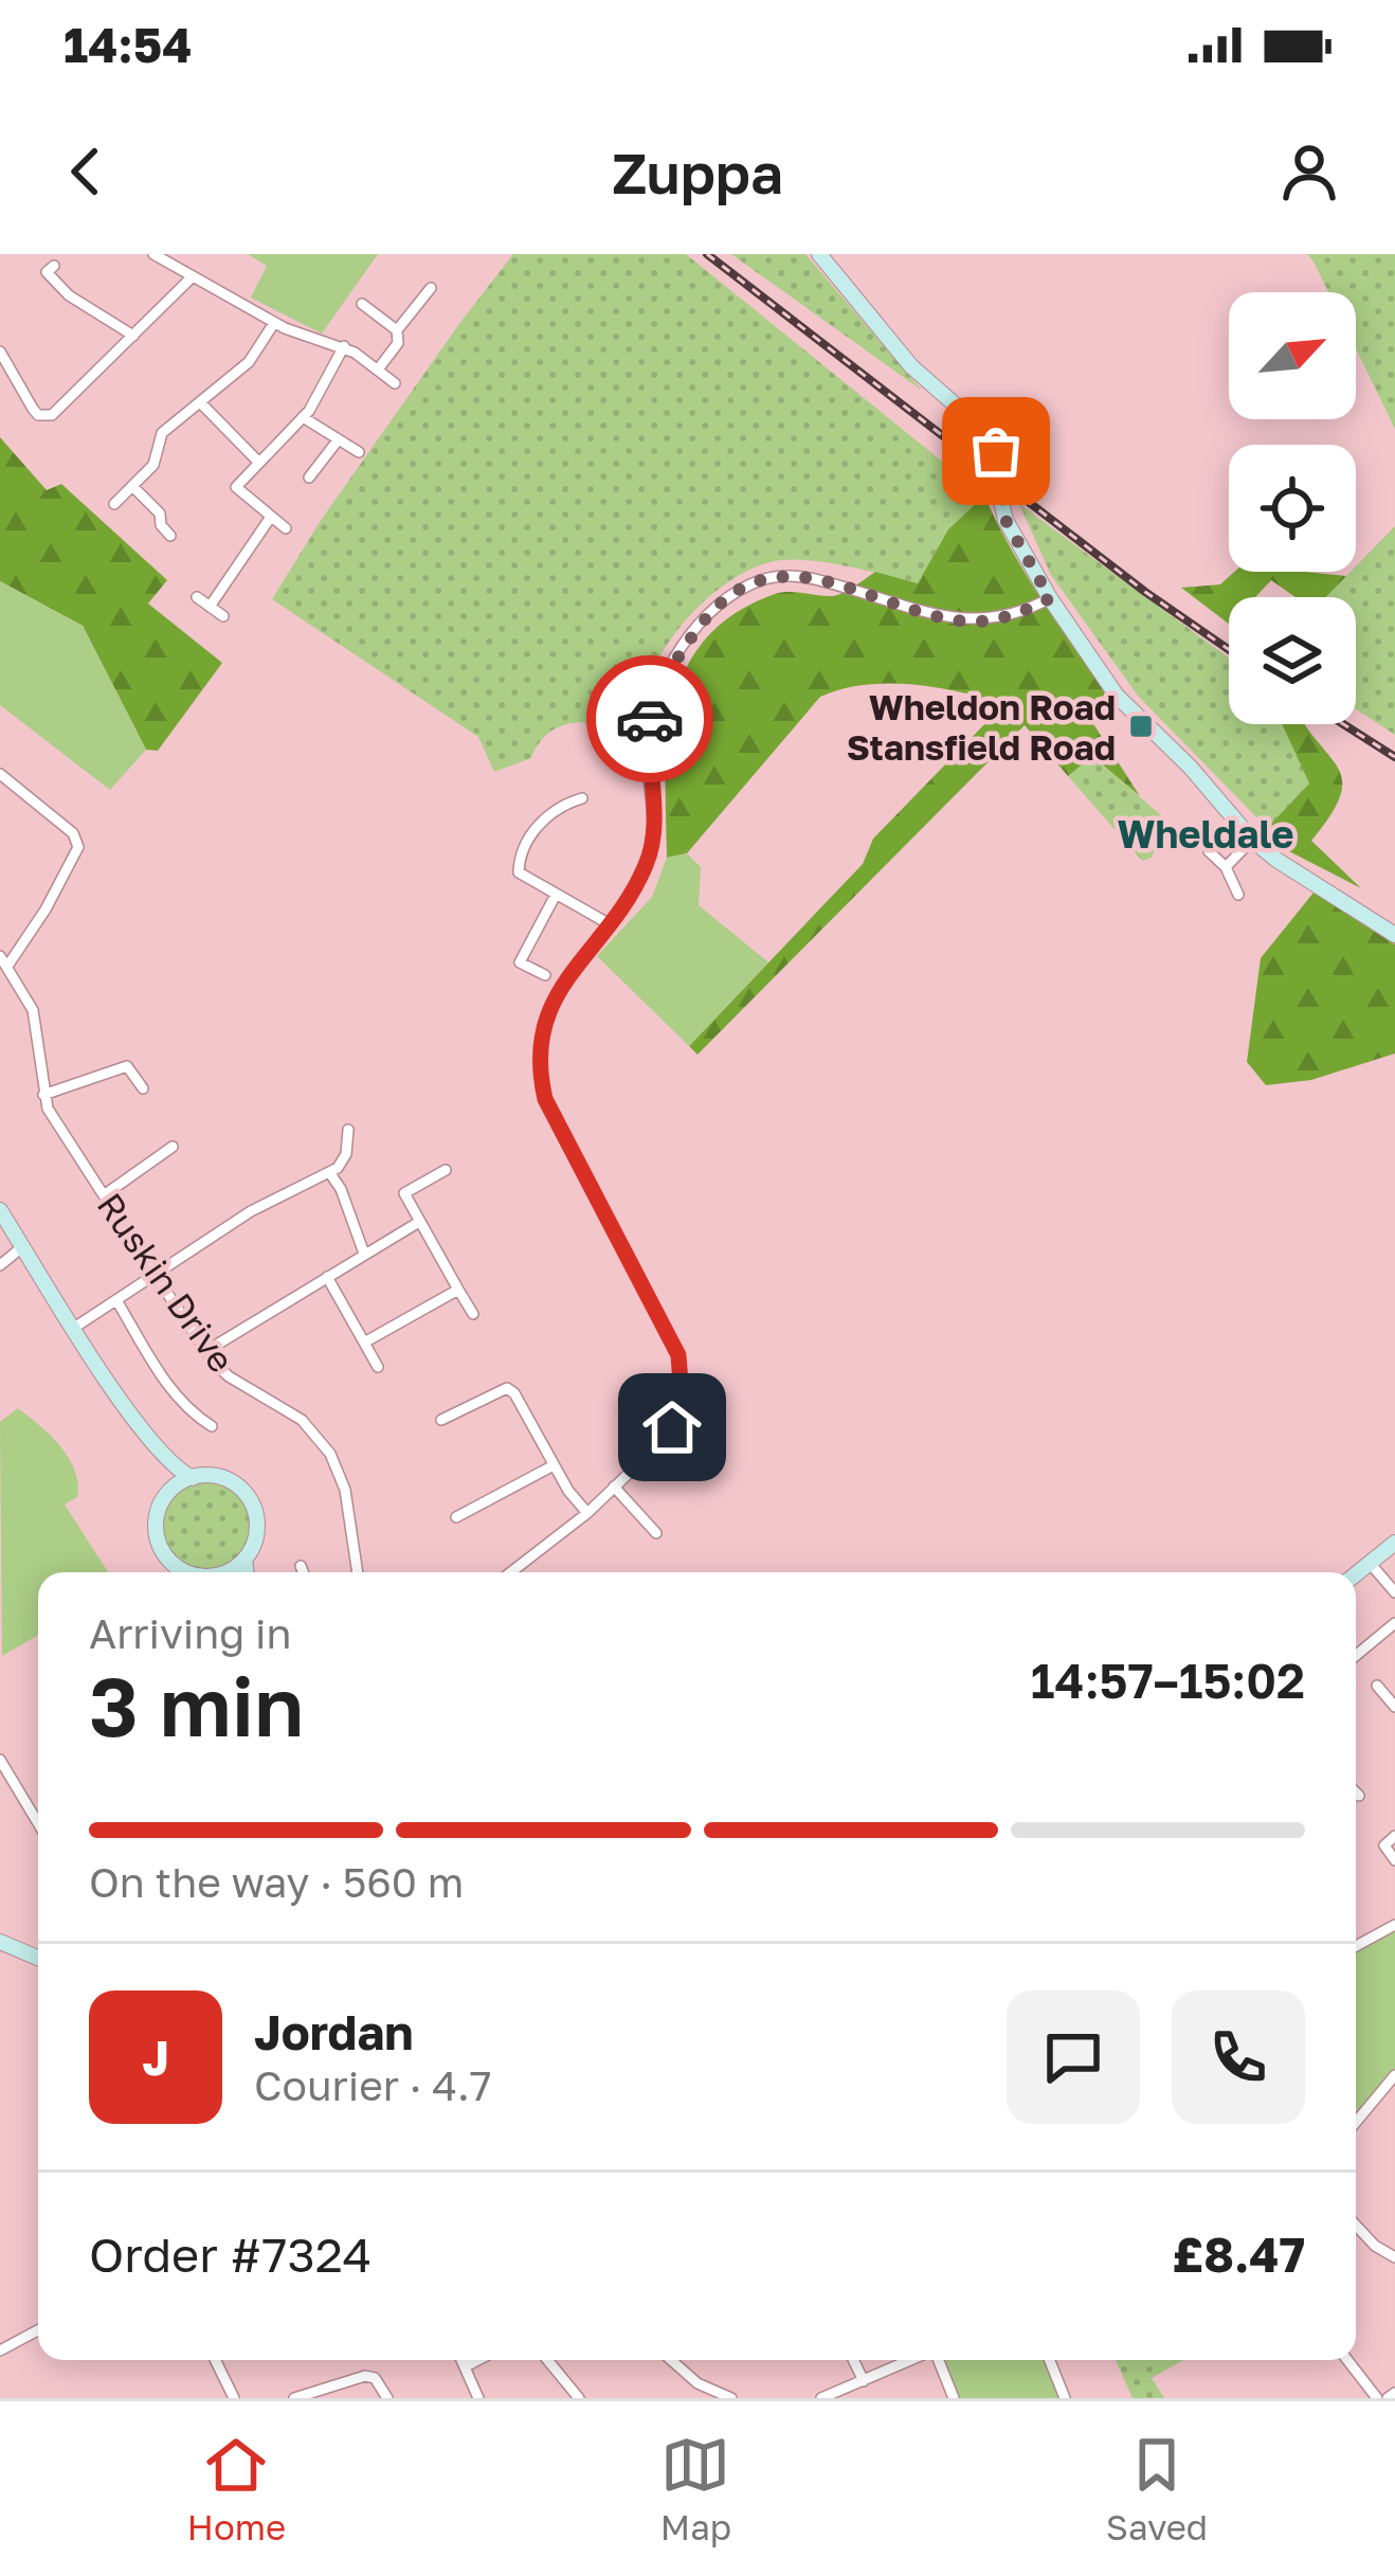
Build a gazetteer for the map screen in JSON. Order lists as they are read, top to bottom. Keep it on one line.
{"streets":{"street":["Ruskin Drive"]},"districts":["Wheldale"],"places":{"transit":["Wheldon Road Stansfield Road"]},"north":"top right","page":{"status":"14:54","header":"Zuppa","heading":["3 min","Arriving in","14:57–15:02"],"panel":["Jordan","Courier · 4.7","Order #7324","£8.47"],"bar":"On the way · 560 m","round":"J","tabs":["Home","Map","Saved"]}}
